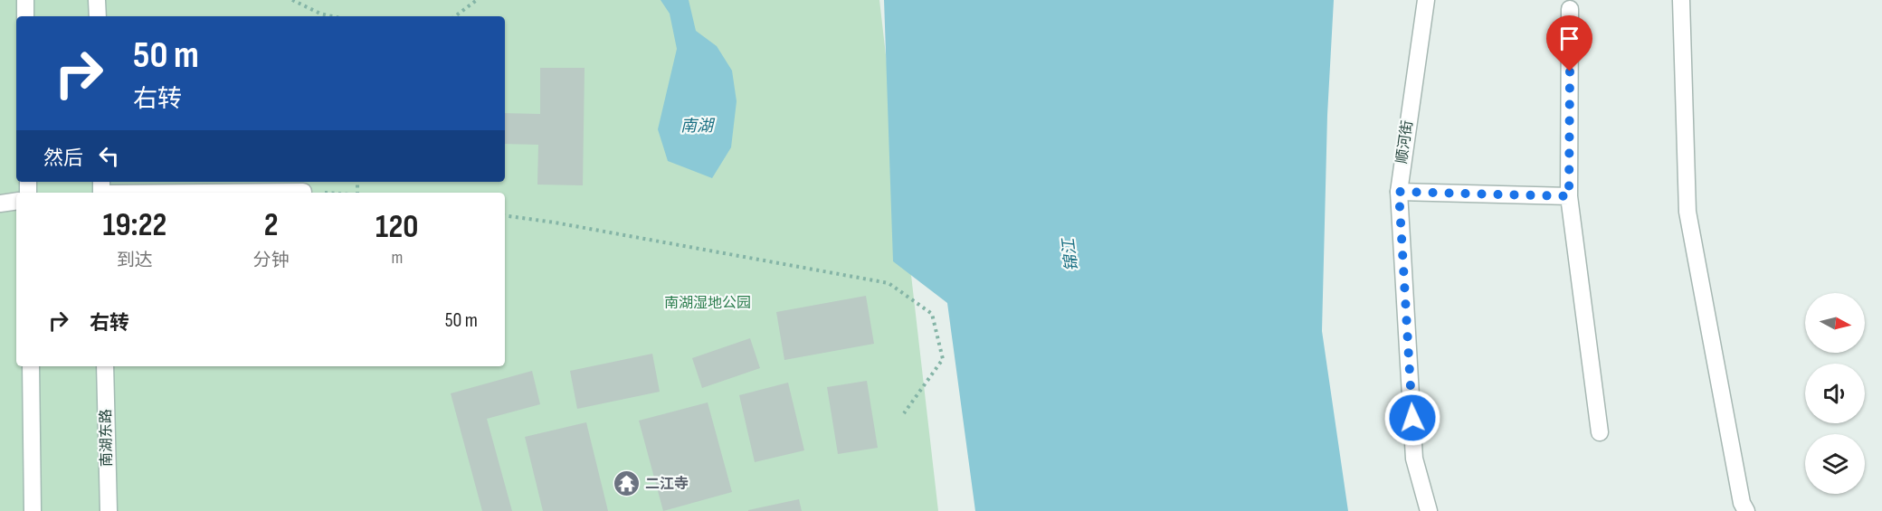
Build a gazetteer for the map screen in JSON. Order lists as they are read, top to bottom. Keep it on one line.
{"streets":{"street":["顺河街","南湖东路"]},"water":["南湖","锦江"],"parks":["南湖湿地公园"],"places":{"temple":["二江寺"]},"north":"right","page":{"turn":["50 m","右转"],"then":"然后","eta":["19:22","到达","2","分钟","120","m"],"list":[{"name":"右转","value":"50 m"}]}}
